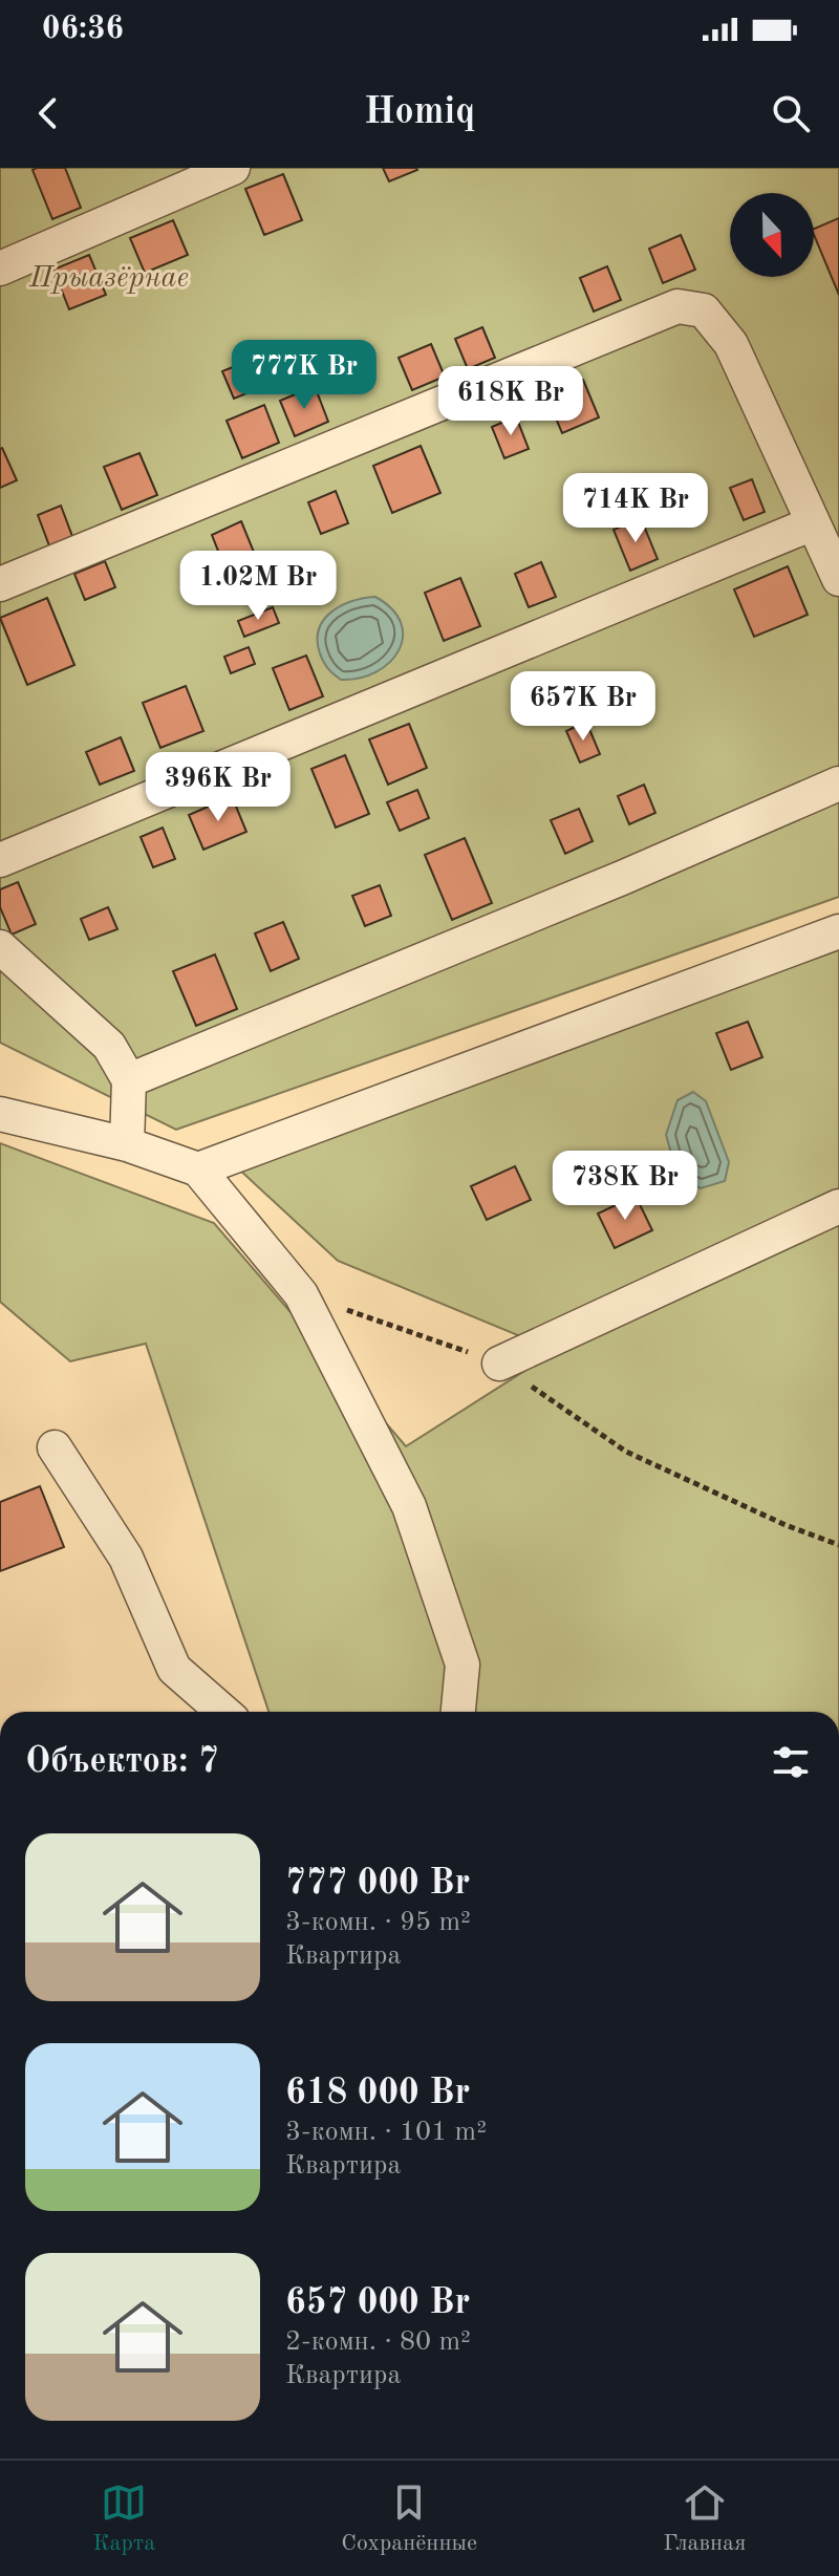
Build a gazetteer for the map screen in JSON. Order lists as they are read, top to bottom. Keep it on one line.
{"parks":["Прыазёрнае"],"north":"bottom","page":{"status":"06:36","header":"Homiq","price":["777K Br","618K Br","714K Br","1.02M Br","657K Br","396K Br","738K Br"],"heading":"Объектов: 7","list":[{"name":"777 000 Br","note":"3-комн. · 95 m² · Квартира"},{"name":"618 000 Br","note":"3-комн. · 101 m² · Квартира"},{"name":"657 000 Br","note":"2-комн. · 80 m² · Квартира"}],"tabs":["Карта","Сохранённые","Главная"]}}
